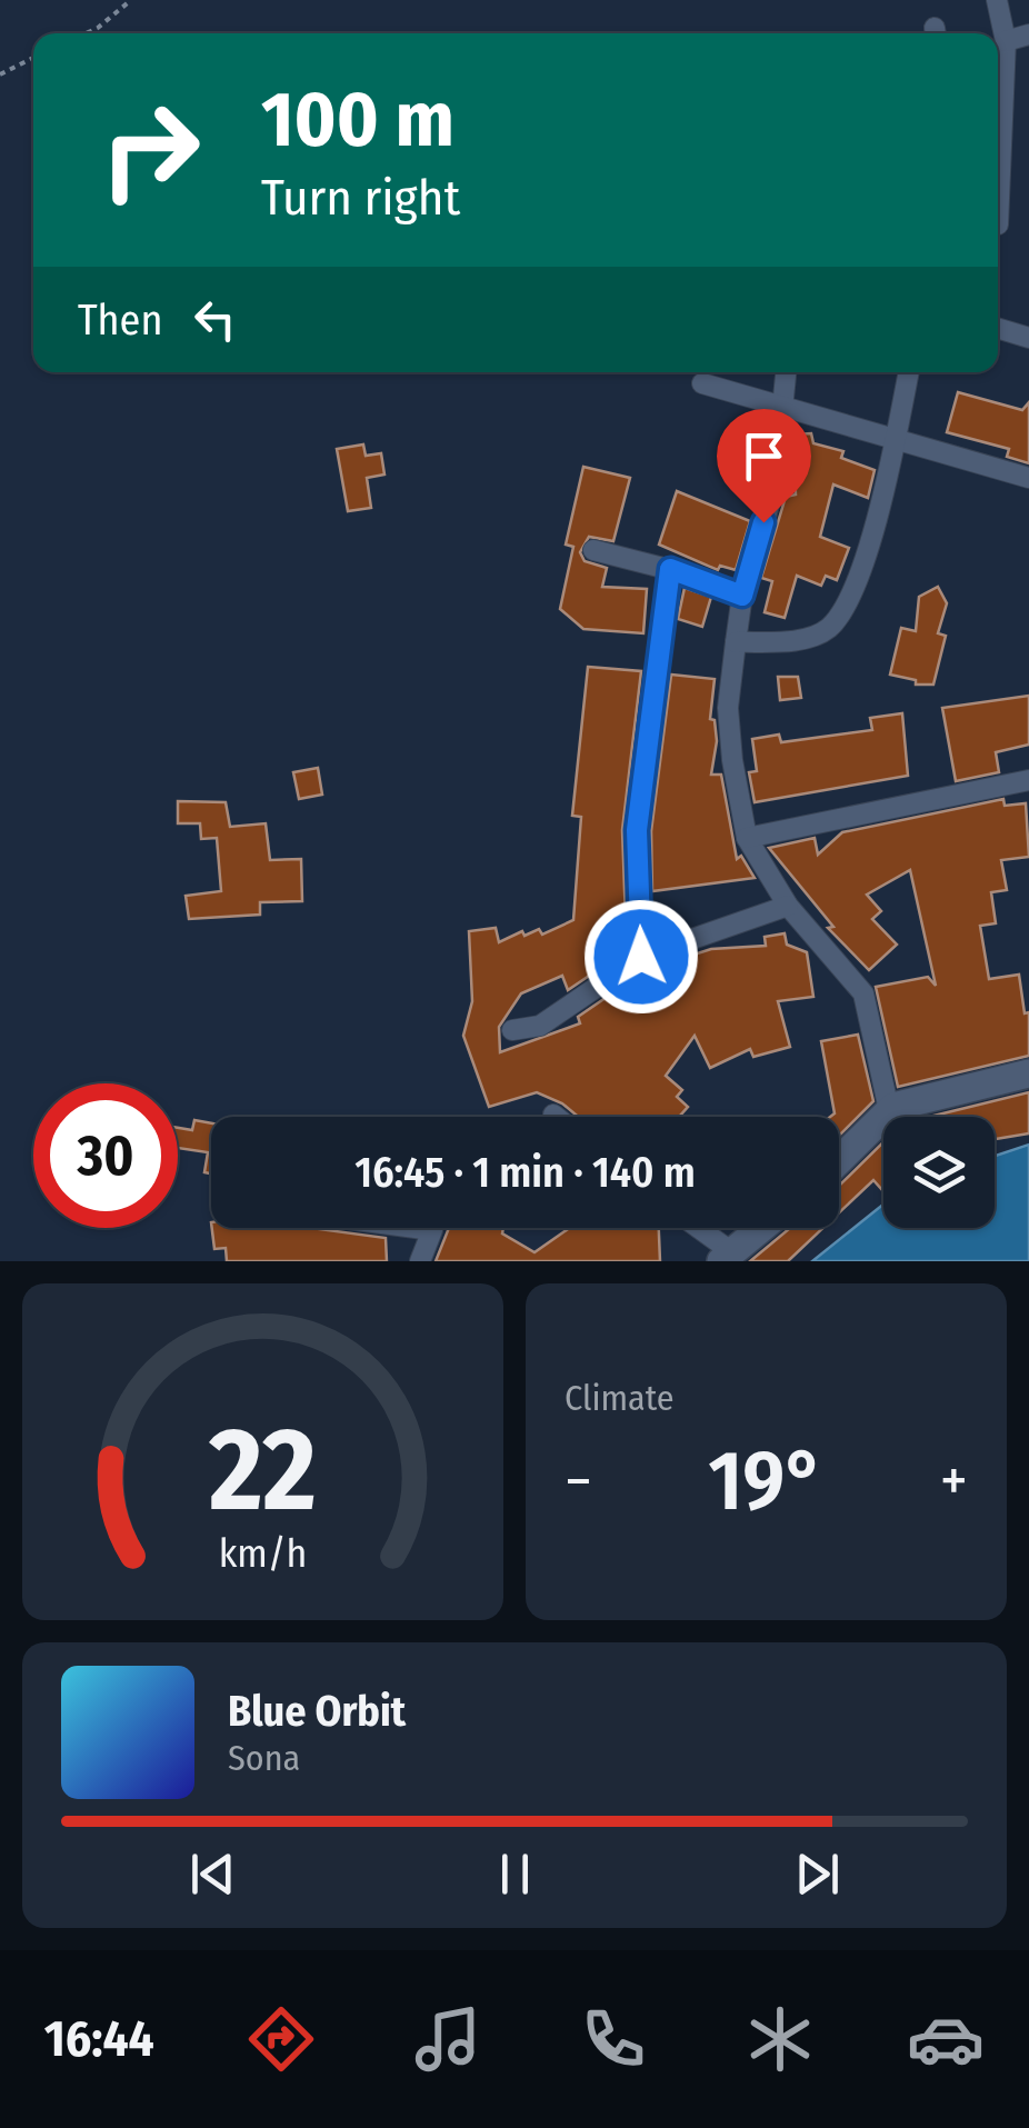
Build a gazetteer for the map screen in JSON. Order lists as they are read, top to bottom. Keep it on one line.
{"page":{"turn":["100 m","Turn right"],"then":"Then","limit":"30","trip":"16:45 · 1 min · 140 m","tile":"Climate","heat":["−","19°","+"],"song":["Blue Orbit","Sona"],"tabs":"16:44","gauge":["22","km/h"]}}
